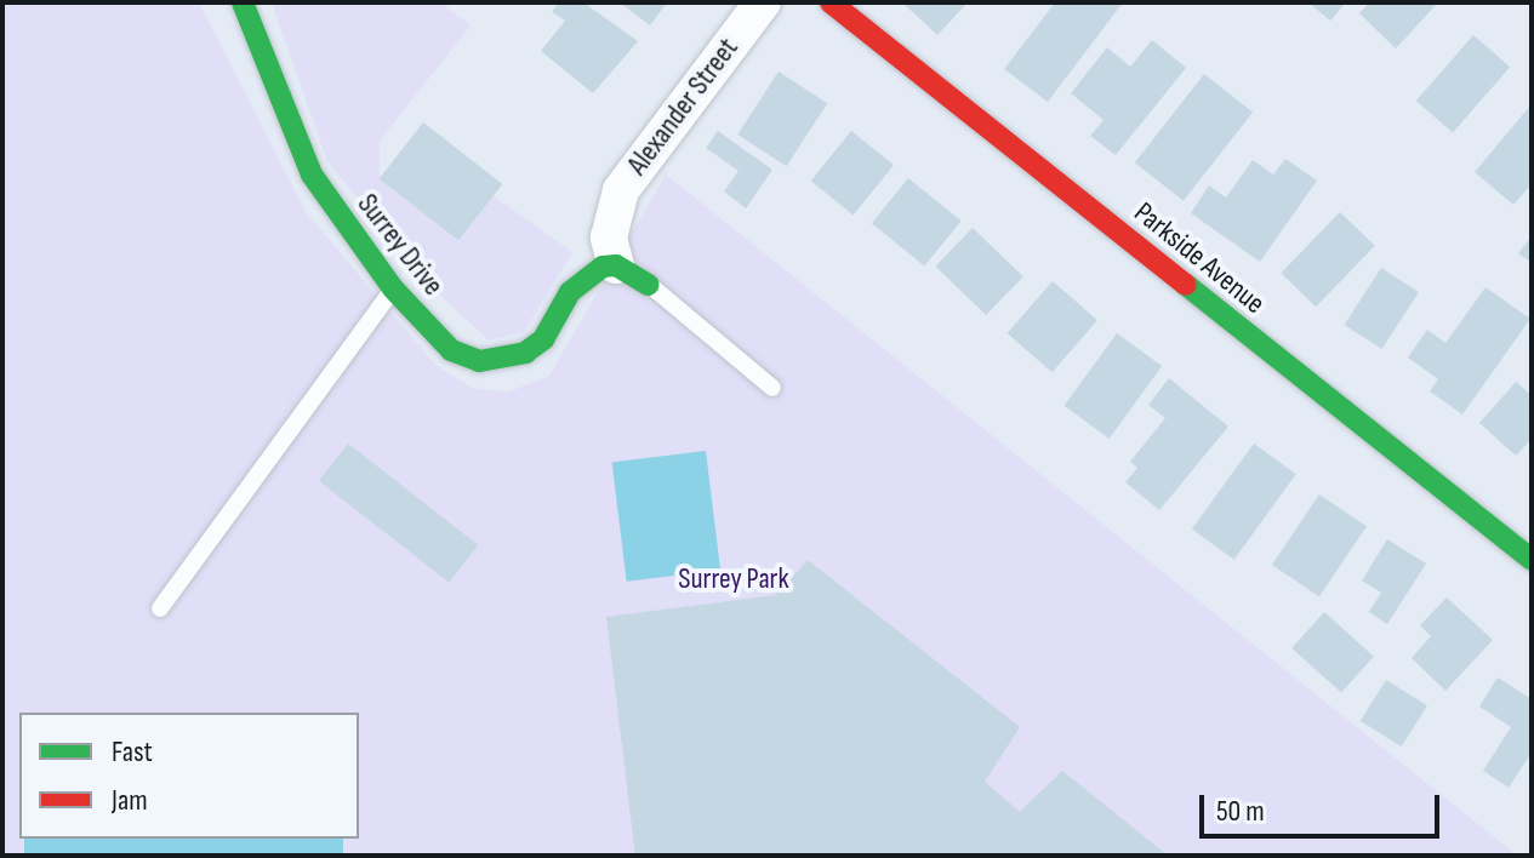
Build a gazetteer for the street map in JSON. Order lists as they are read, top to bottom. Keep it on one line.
{"streets":{"street":["Alexander Street","Surrey Drive","Parkside Avenue"]},"crossings":[["Alexander Street","Surrey Drive"]],"parks":["Surrey Park"],"legend":["Fast","Jam"],"scale_bar":"50 m"}
